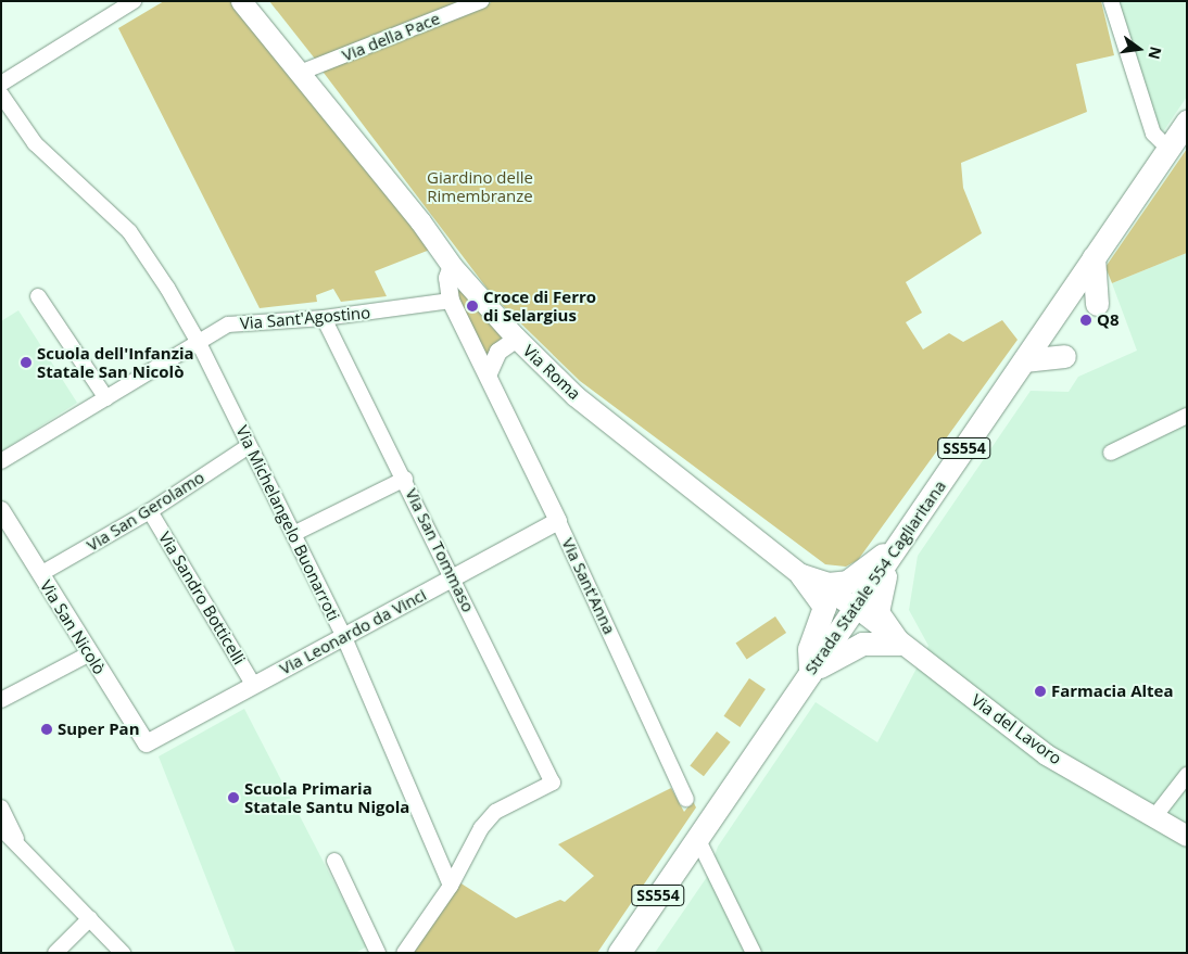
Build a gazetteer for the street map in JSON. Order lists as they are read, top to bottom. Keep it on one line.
{"streets":{"main road":["Via Roma","SS554","Strada Statale 554 Cagliaritana","Via del Lavoro"],"street":["Via della Pace","Via Sant'Agostino","Via San Gerolamo","Via Michelangelo Buonarroti","Via San Tommaso","Via Sant'Anna","Via Sandro Botticelli","Via San Nicolò","Via Leonardo da Vinci"]},"crossings":[["Via della Pace","Via Roma"],["Via Sant'Agostino","Via Michelangelo Buonarroti"],["Via Sant'Agostino","Via San Tommaso"],["Via Sant'Agostino","Via Sant'Anna"],["Via Roma","Strada Statale 554 Cagliaritana"],["Via Roma","Via Sant'Anna"],["Via Roma","Via del Lavoro"],["Via San Gerolamo","Via Michelangelo Buonarroti"],["Via San Gerolamo","Via Sandro Botticelli"],["Via San Gerolamo","Via San Nicolò"],["Via Michelangelo Buonarroti","Via San Tommaso"],["Via Michelangelo Buonarroti","Via Leonardo da Vinci"],["Via San Tommaso","Via Leonardo da Vinci"],["Strada Statale 554 Cagliaritana","Via del Lavoro"],["Via Sant'Anna","Via Leonardo da Vinci"],["Via Sandro Botticelli","Via Leonardo da Vinci"],["Via San Nicolò","Via Leonardo da Vinci"]],"parks":["Giardino delle Rimembranze"],"places":["Croce di Ferro di Selargius","Q8","Scuola dell'Infanzia Statale San Nicolò","Farmacia Altea","Super Pan","Scuola Primaria Statale Santu Nigola"],"north":"right"}
